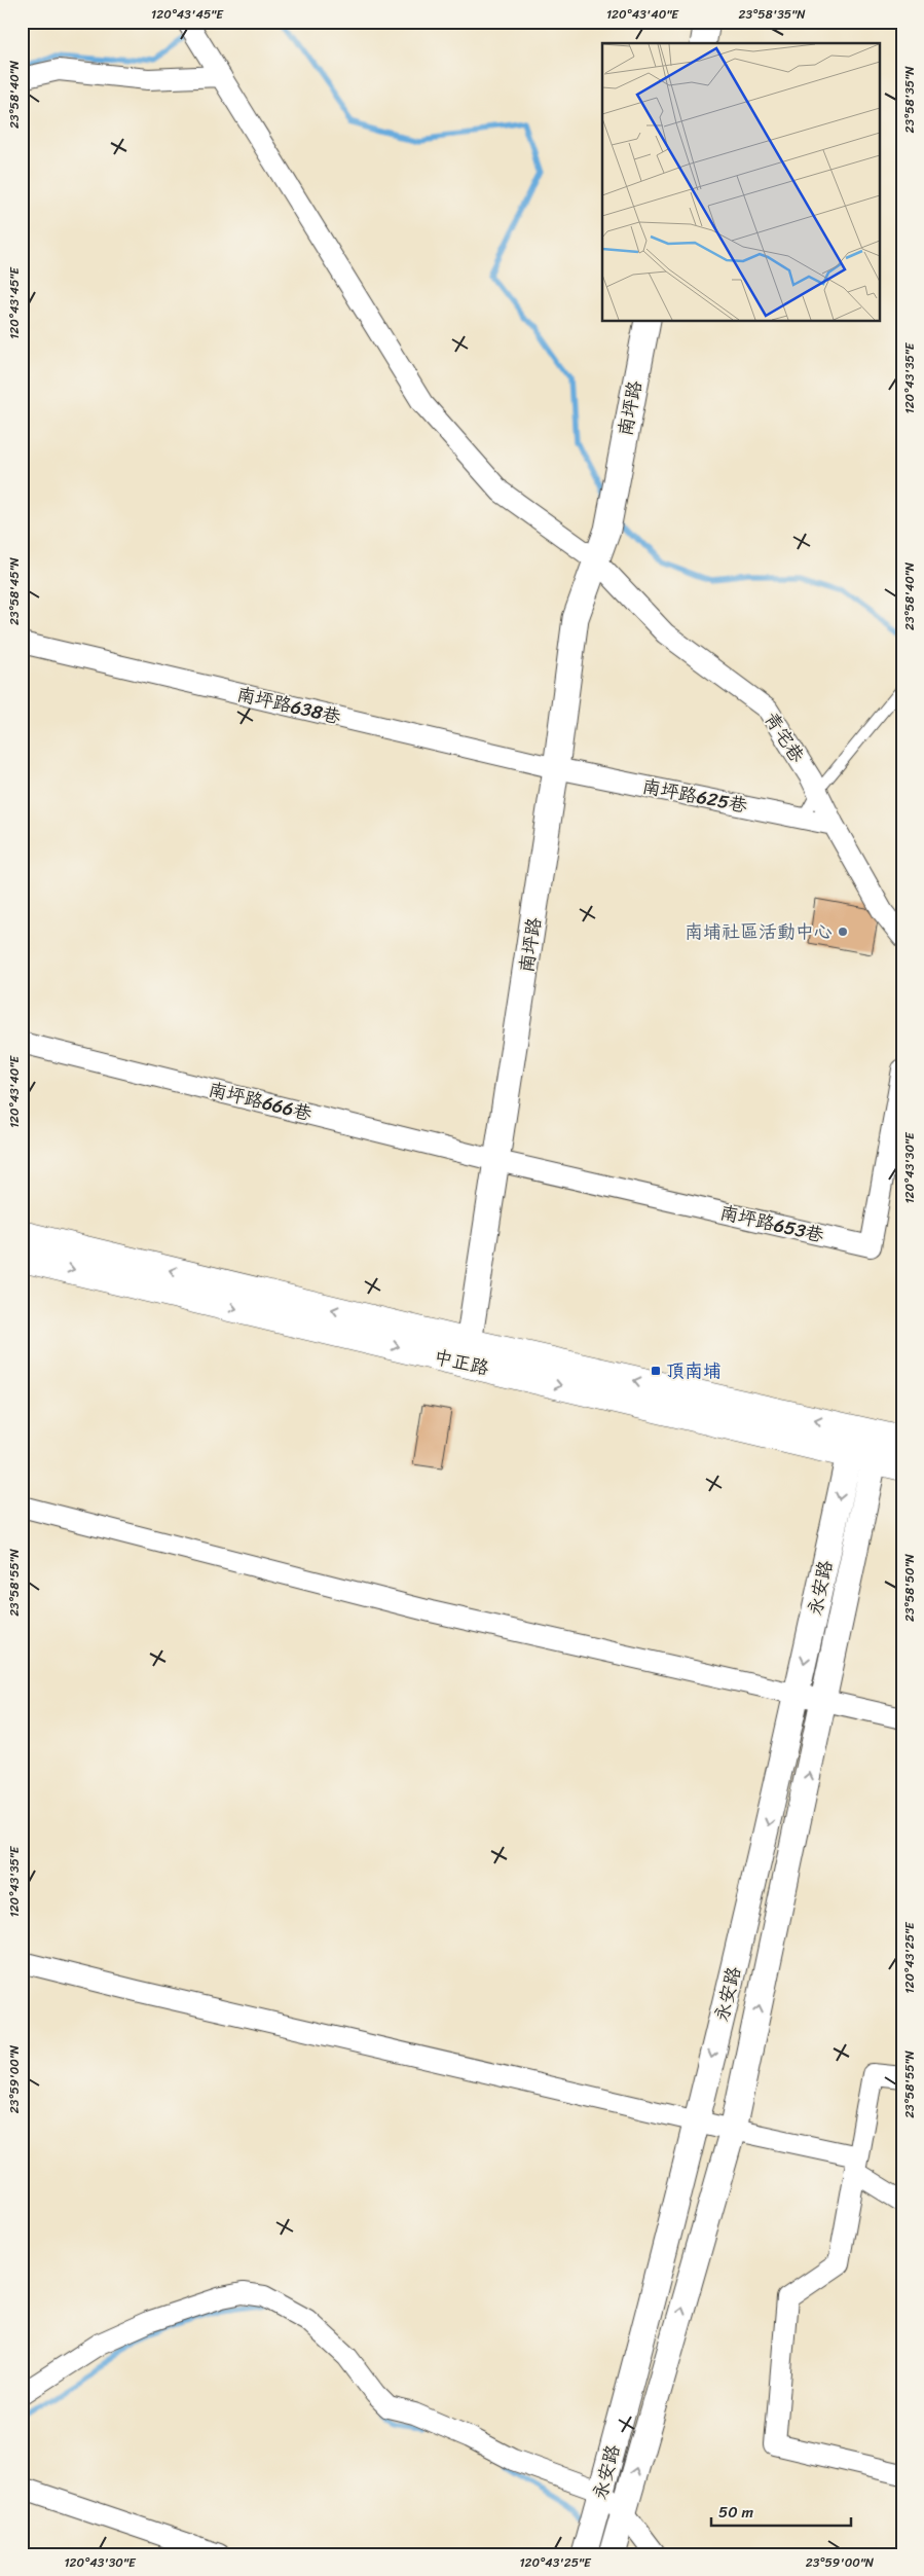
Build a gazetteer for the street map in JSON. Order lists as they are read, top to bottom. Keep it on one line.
{"streets":{"main road":["中正路"],"street":["南坪路","南坪路638巷","青宅巷","南坪路625巷","南坪路666巷","南坪路653巷","永安路"]},"crossings":[["南坪路","南坪路638巷"],["南坪路","青宅巷"],["南坪路","南坪路625巷"],["南坪路","南坪路666巷"],["南坪路","南坪路653巷"],["南坪路","中正路"],["南坪路638巷","南坪路625巷"],["青宅巷","南坪路625巷"],["南坪路666巷","南坪路653巷"],["中正路","永安路"]],"places":{"other":["南埔社區活動中心"],"transit":["頂南埔"]},"scale_bar":"50 m","coordinates":["120°43'45\"E","120°43'40\"E","23°58'35\"N","23°58'40\"N","120°43'35\"E","23°58'45\"N","120°43'30\"E","23°58'55\"N","23°58'50\"N","120°43'25\"E","23°59'00\"N"]}
